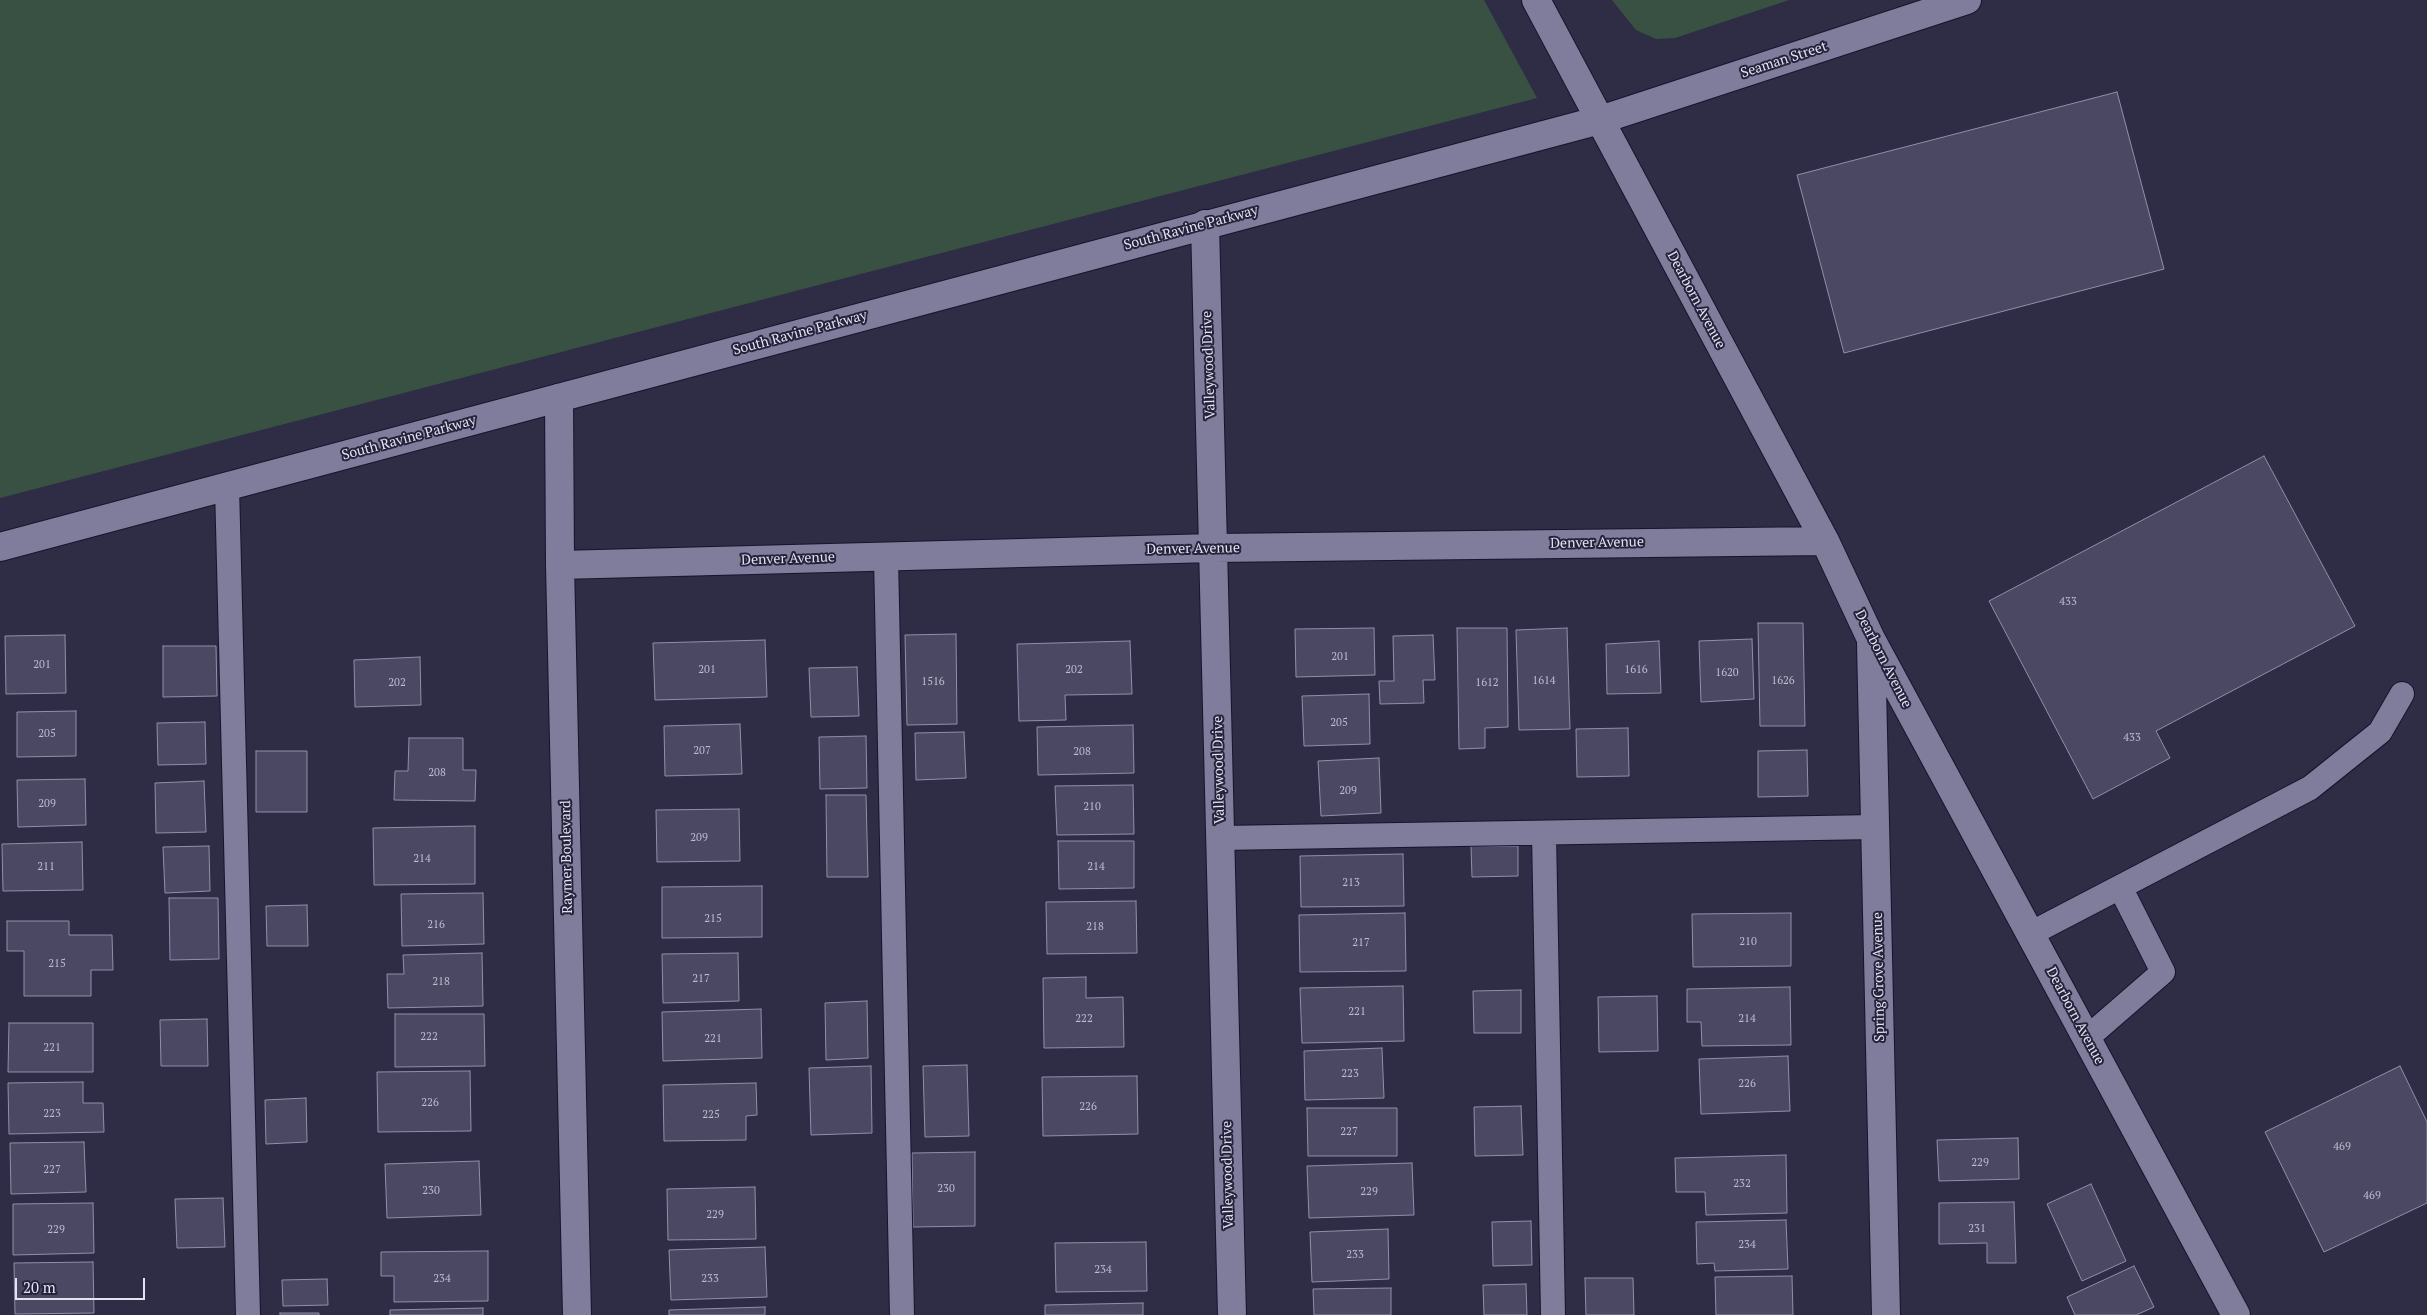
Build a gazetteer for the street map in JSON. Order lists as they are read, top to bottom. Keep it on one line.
{"streets":{"street":["Seaman Street","South Ravine Parkway","Dearborn Avenue","Valleywood Drive","Denver Avenue","Raymer Boulevard","Spring Grove Avenue"]},"crossings":[["Seaman Street","South Ravine Parkway"],["Seaman Street","Dearborn Avenue"],["South Ravine Parkway","Dearborn Avenue"],["South Ravine Parkway","Valleywood Drive"],["South Ravine Parkway","Raymer Boulevard"],["Dearborn Avenue","Denver Avenue"],["Dearborn Avenue","Spring Grove Avenue"],["Valleywood Drive","Denver Avenue"],["Denver Avenue","Raymer Boulevard"]],"house_numbers":["433","201","201","201","202","1616","1620","1614","1626","1516","202","1612","205","205","433","207","208","208","209","209","210","209","214","211","214","213","215","216","218","210","217","215","217","218","221","222","214","222","221","221","223","226","226","226","223","225","227","469","229","227","232","230","230","229","469","229","231","229","234","233","234","234","233"],"scale_bar":"20 m"}
